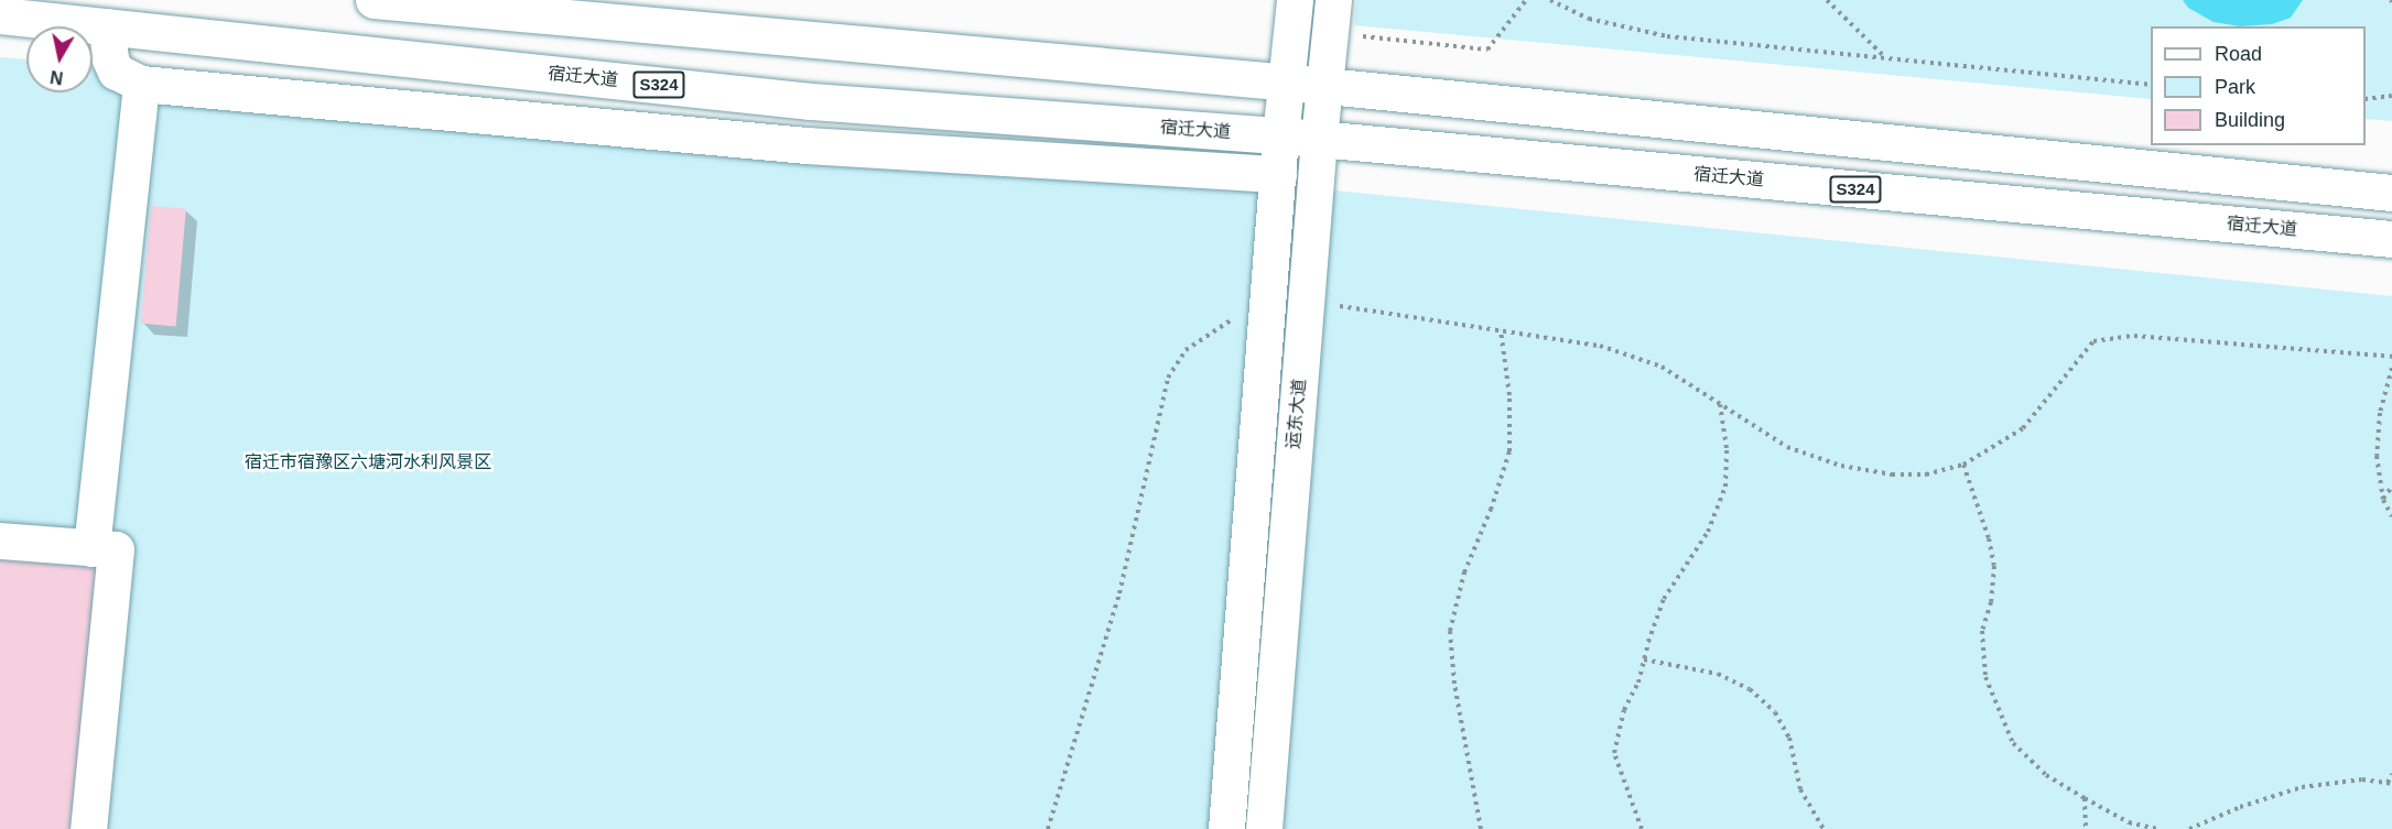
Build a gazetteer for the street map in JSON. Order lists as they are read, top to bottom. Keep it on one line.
{"streets":{"main road":["宿迁大道","S324","运东大道"]},"crossings":[["宿迁大道","运东大道"]],"parks":["宿迁市宿豫区六塘河水利风景区"],"legend":["Road","Park","Building"],"north":"bottom"}
